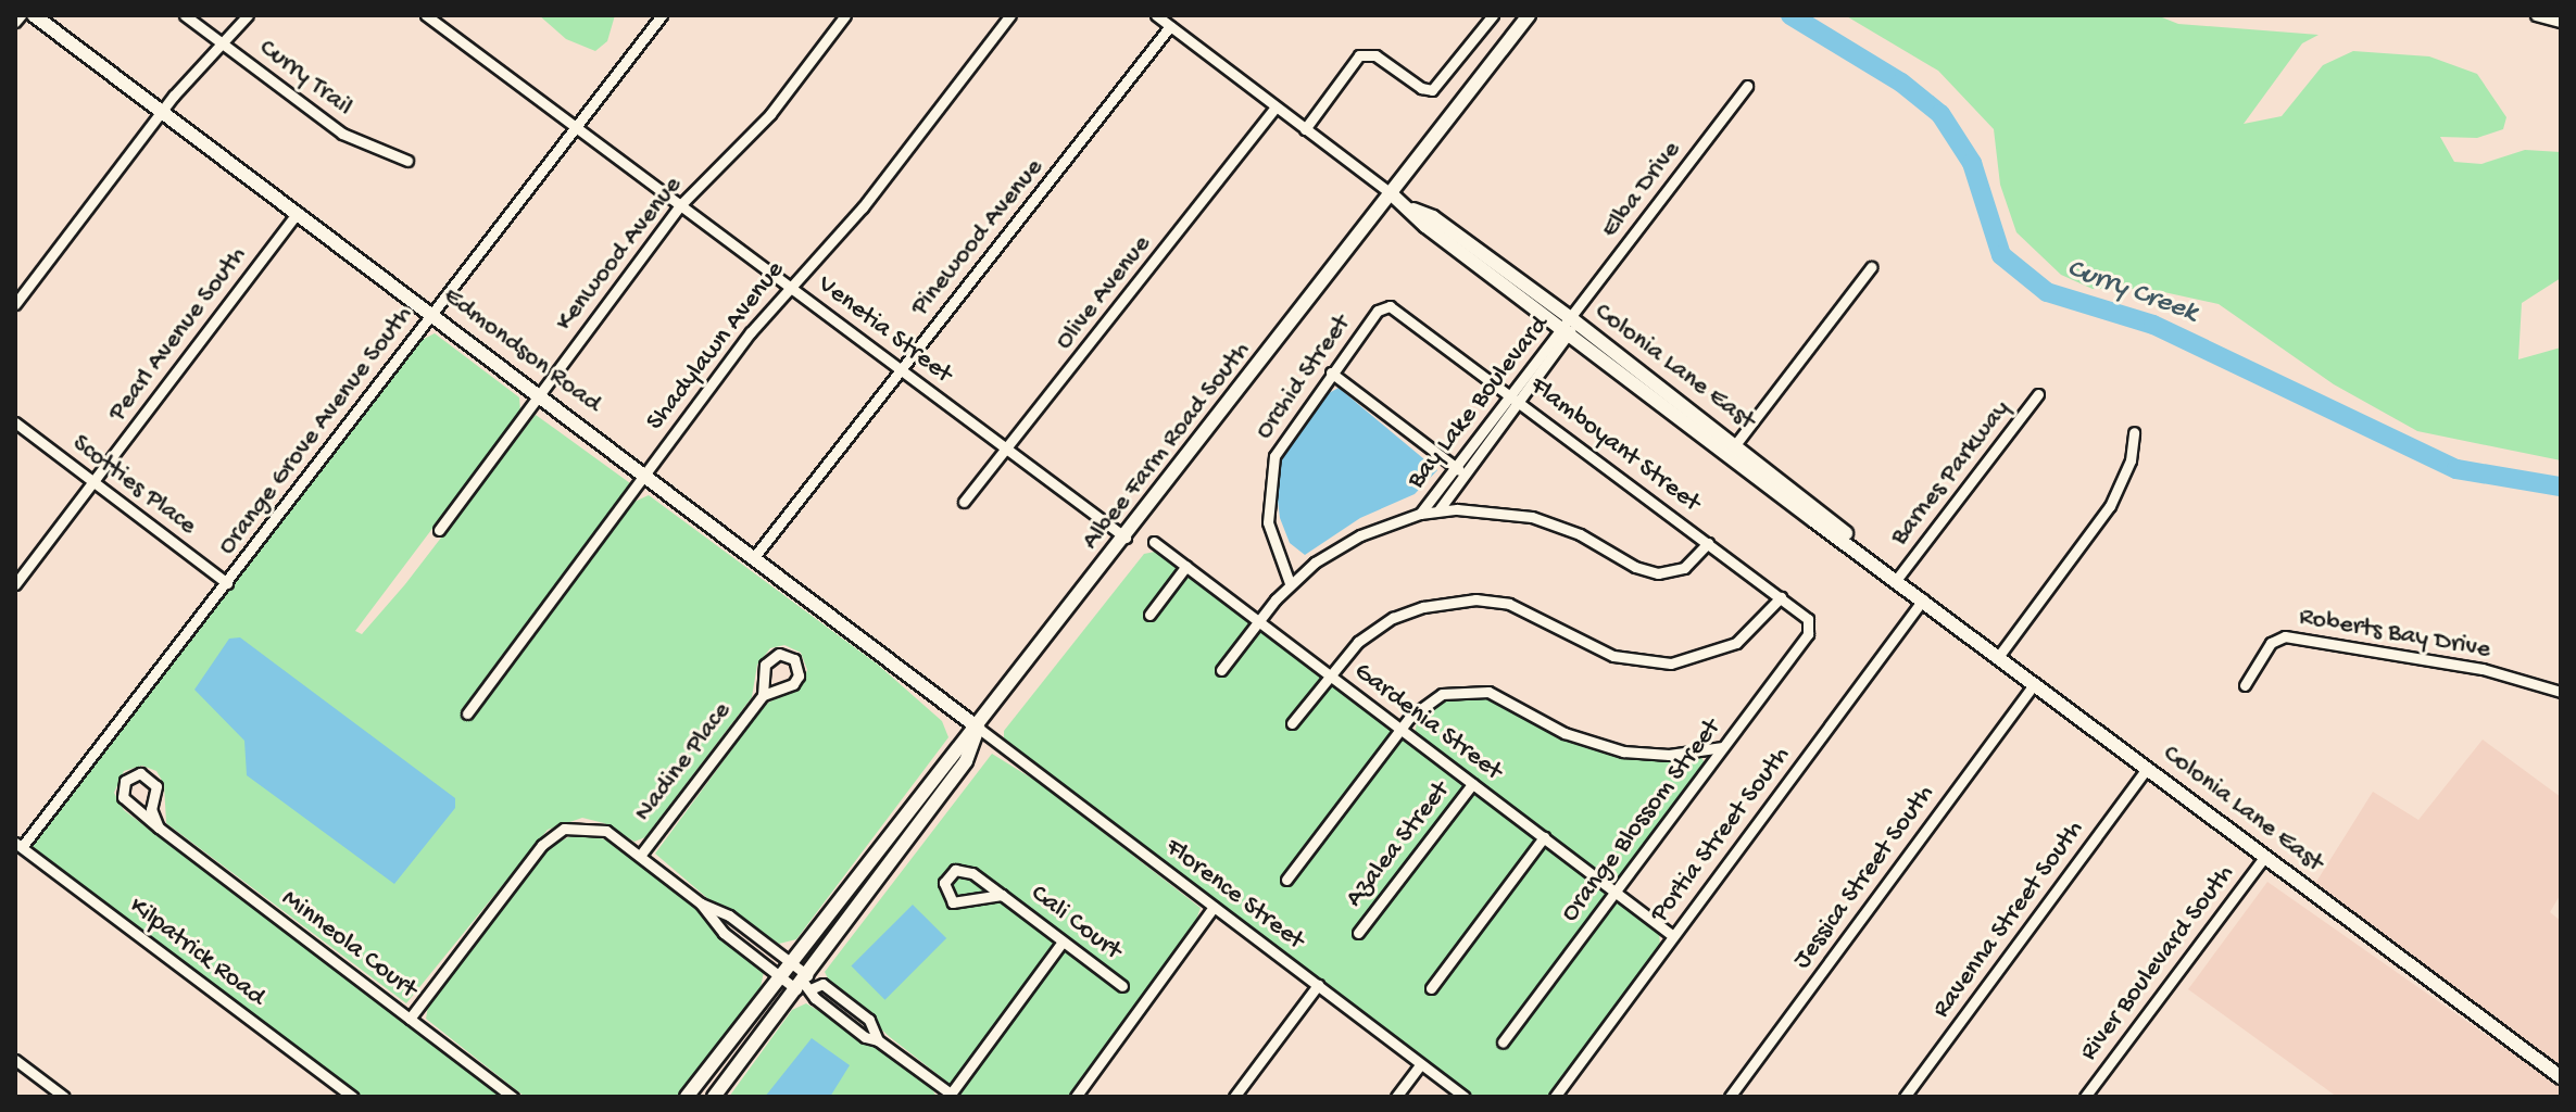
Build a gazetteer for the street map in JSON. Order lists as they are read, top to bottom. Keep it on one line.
{"streets":{"street":["Curry Trail","Elba Drive","Pinewood Avenue","Kenwood Avenue","Olive Avenue","Venetia Street","Pearl Avenue South","Shadylawn Avenue","Edmondson Road","Colonia Lane East","Orchid Street","Bay Lake Boulevard","Orange Grove Avenue South","Flamboyant Street","Albee Farm Road South","Barnes Parkway","Scotties Place","Roberts Bay Drive","Gardenia Street","Nadine Place","Orange Blossom Street","Portia Street South","Azalea Street","Jessica Street South","Florence Street","Ravenna Street South","Cali Court","Minneola Court","Kilpatrick Road","River Boulevard South"]},"crossings":[["Elba Drive","Colonia Lane East"],["Elba Drive","Bay Lake Boulevard"],["Pinewood Avenue","Venetia Street"],["Pinewood Avenue","Edmondson Road"],["Pinewood Avenue","Colonia Lane East"],["Kenwood Avenue","Venetia Street"],["Kenwood Avenue","Edmondson Road"],["Olive Avenue","Venetia Street"],["Olive Avenue","Colonia Lane East"],["Venetia Street","Shadylawn Avenue"],["Venetia Street","Orange Grove Avenue South"],["Venetia Street","Albee Farm Road South"],["Pearl Avenue South","Edmondson Road"],["Pearl Avenue South","Scotties Place"],["Shadylawn Avenue","Edmondson Road"],["Edmondson Road","Orange Grove Avenue South"],["Edmondson Road","Albee Farm Road South"],["Edmondson Road","Florence Street"],["Colonia Lane East","Bay Lake Boulevard"],["Colonia Lane East","Albee Farm Road South"],["Colonia Lane East","Barnes Parkway"],["Colonia Lane East","Portia Street South"],["Colonia Lane East","Jessica Street South"],["Colonia Lane East","Ravenna Street South"],["Colonia Lane East","River Boulevard South"],["Orchid Street","Flamboyant Street"],["Bay Lake Boulevard","Flamboyant Street"],["Orange Grove Avenue South","Scotties Place"],["Orange Grove Avenue South","Kilpatrick Road"],["Flamboyant Street","Orange Blossom Street"],["Albee Farm Road South","Florence Street"],["Gardenia Street","Orange Blossom Street"],["Gardenia Street","Portia Street South"],["Gardenia Street","Azalea Street"]],"water":["Curry Creek"]}
